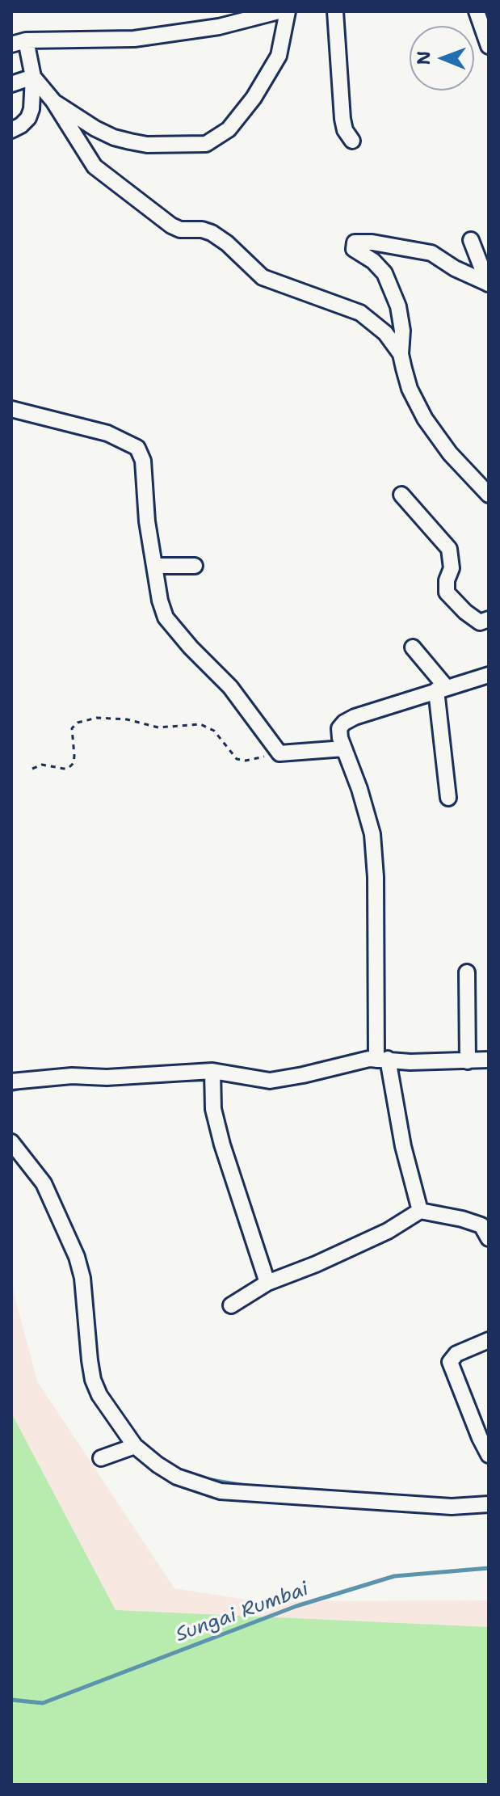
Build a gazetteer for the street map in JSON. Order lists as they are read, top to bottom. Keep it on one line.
{"water":["Sungai Rumbai"],"north":"left"}
